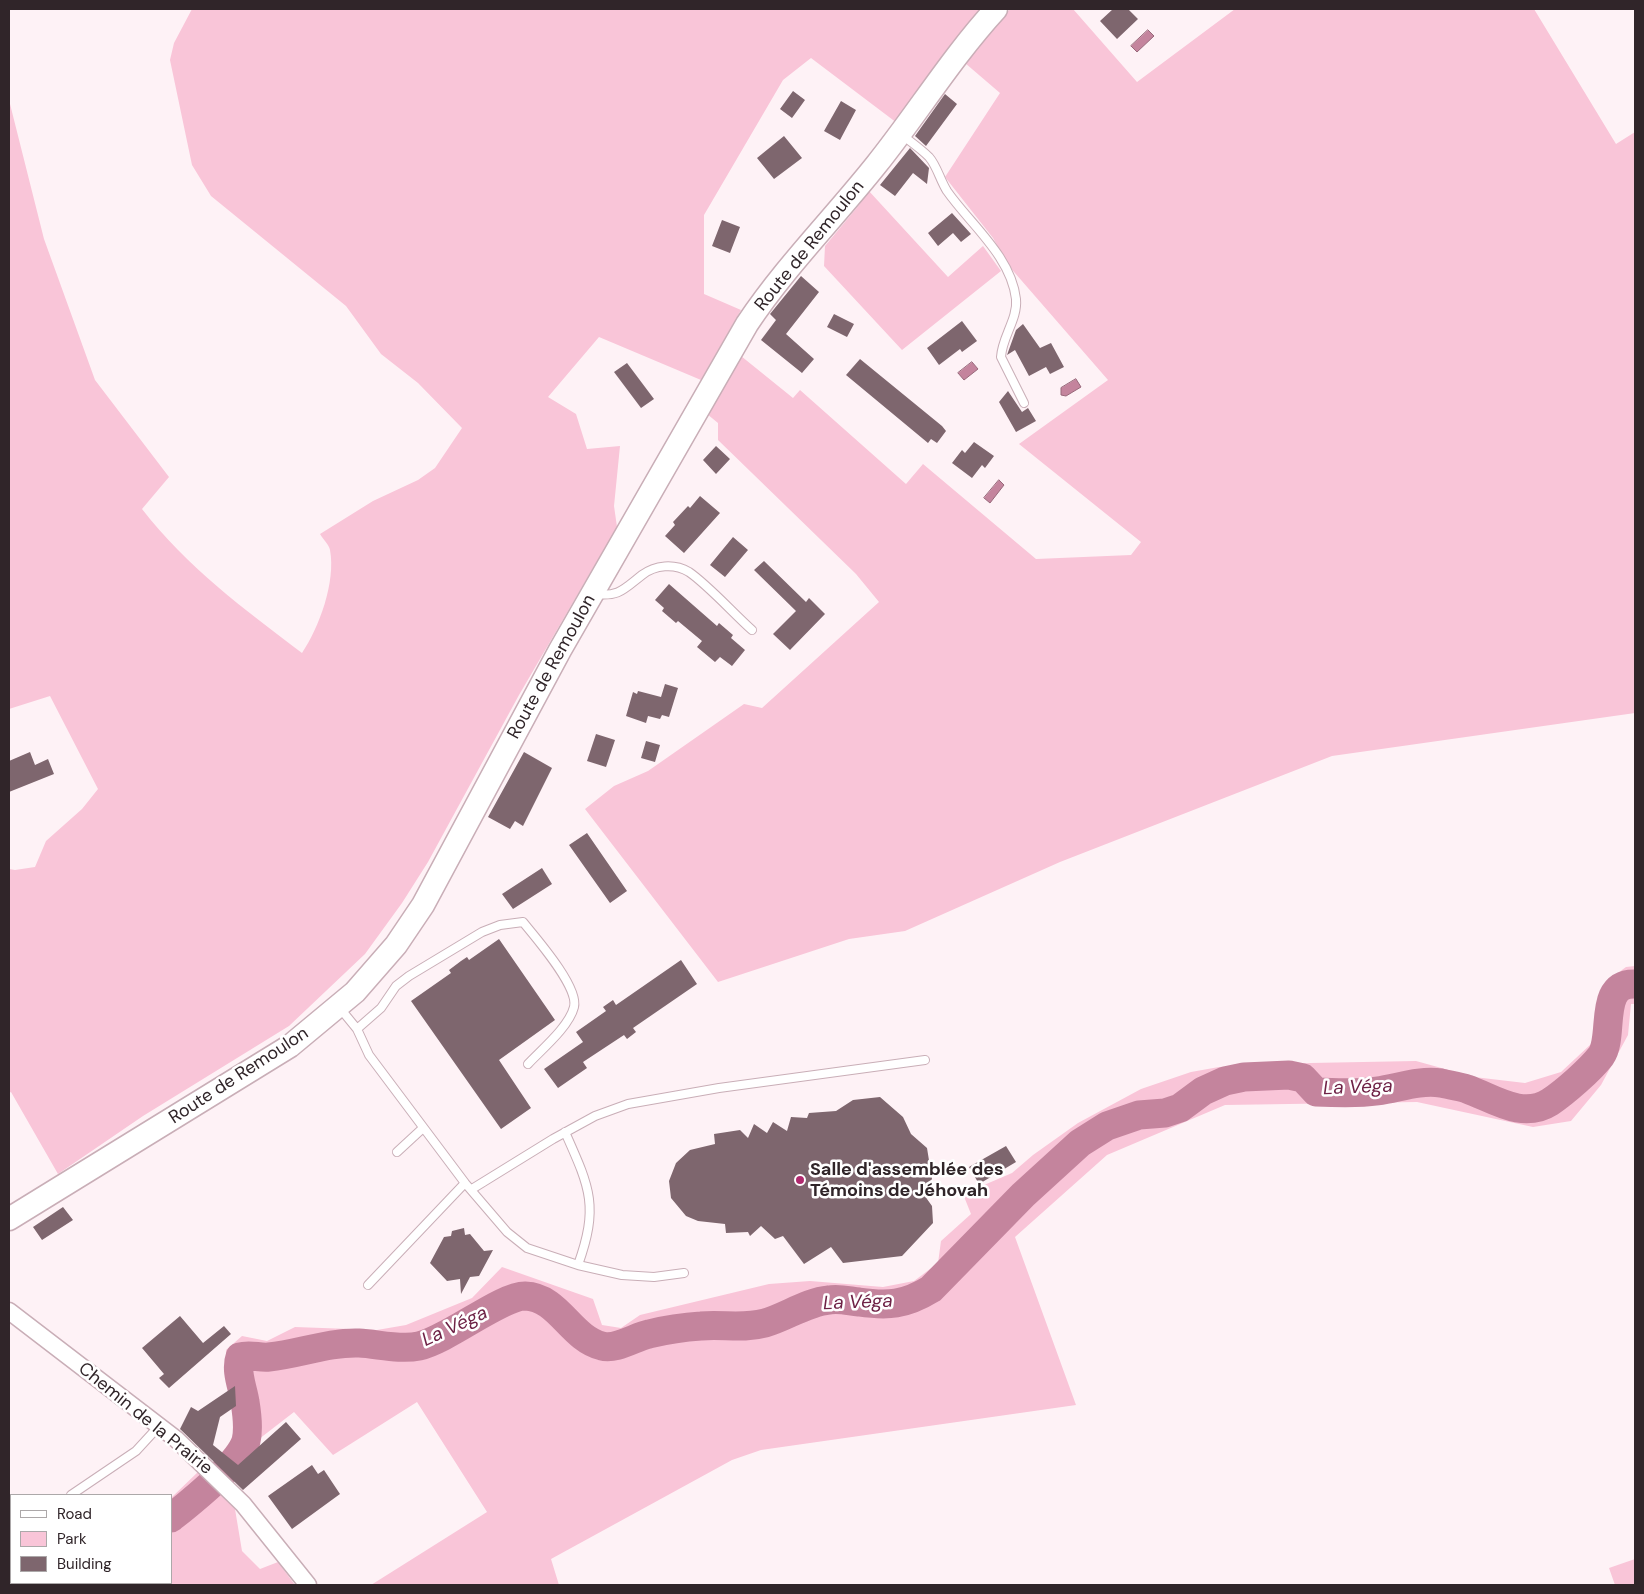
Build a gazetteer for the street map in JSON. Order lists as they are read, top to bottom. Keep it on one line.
{"streets":{"main road":["Route de Remoulon"],"street":["Chemin de la Prairie"]},"water":["La Véga"],"places":["Salle d'assemblée des Témoins de Jéhovah"],"legend":["Road","Park","Building"]}
